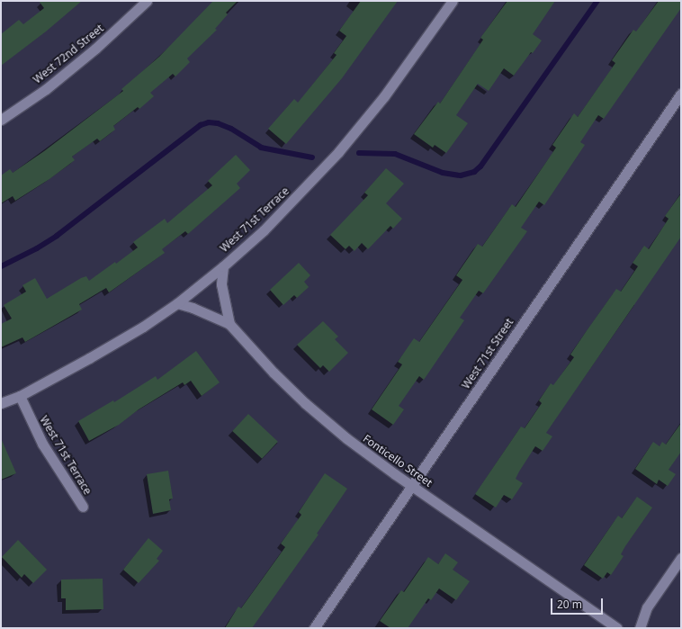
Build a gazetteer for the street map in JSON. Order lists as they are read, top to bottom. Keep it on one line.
{"streets":{"street":["West 72nd Street","West 71st Terrace","West 71st Street","Fonticello Street"]},"crossings":[["West 71st Terrace","Fonticello Street"],["West 71st Street","Fonticello Street"]],"scale_bar":"20 m"}
